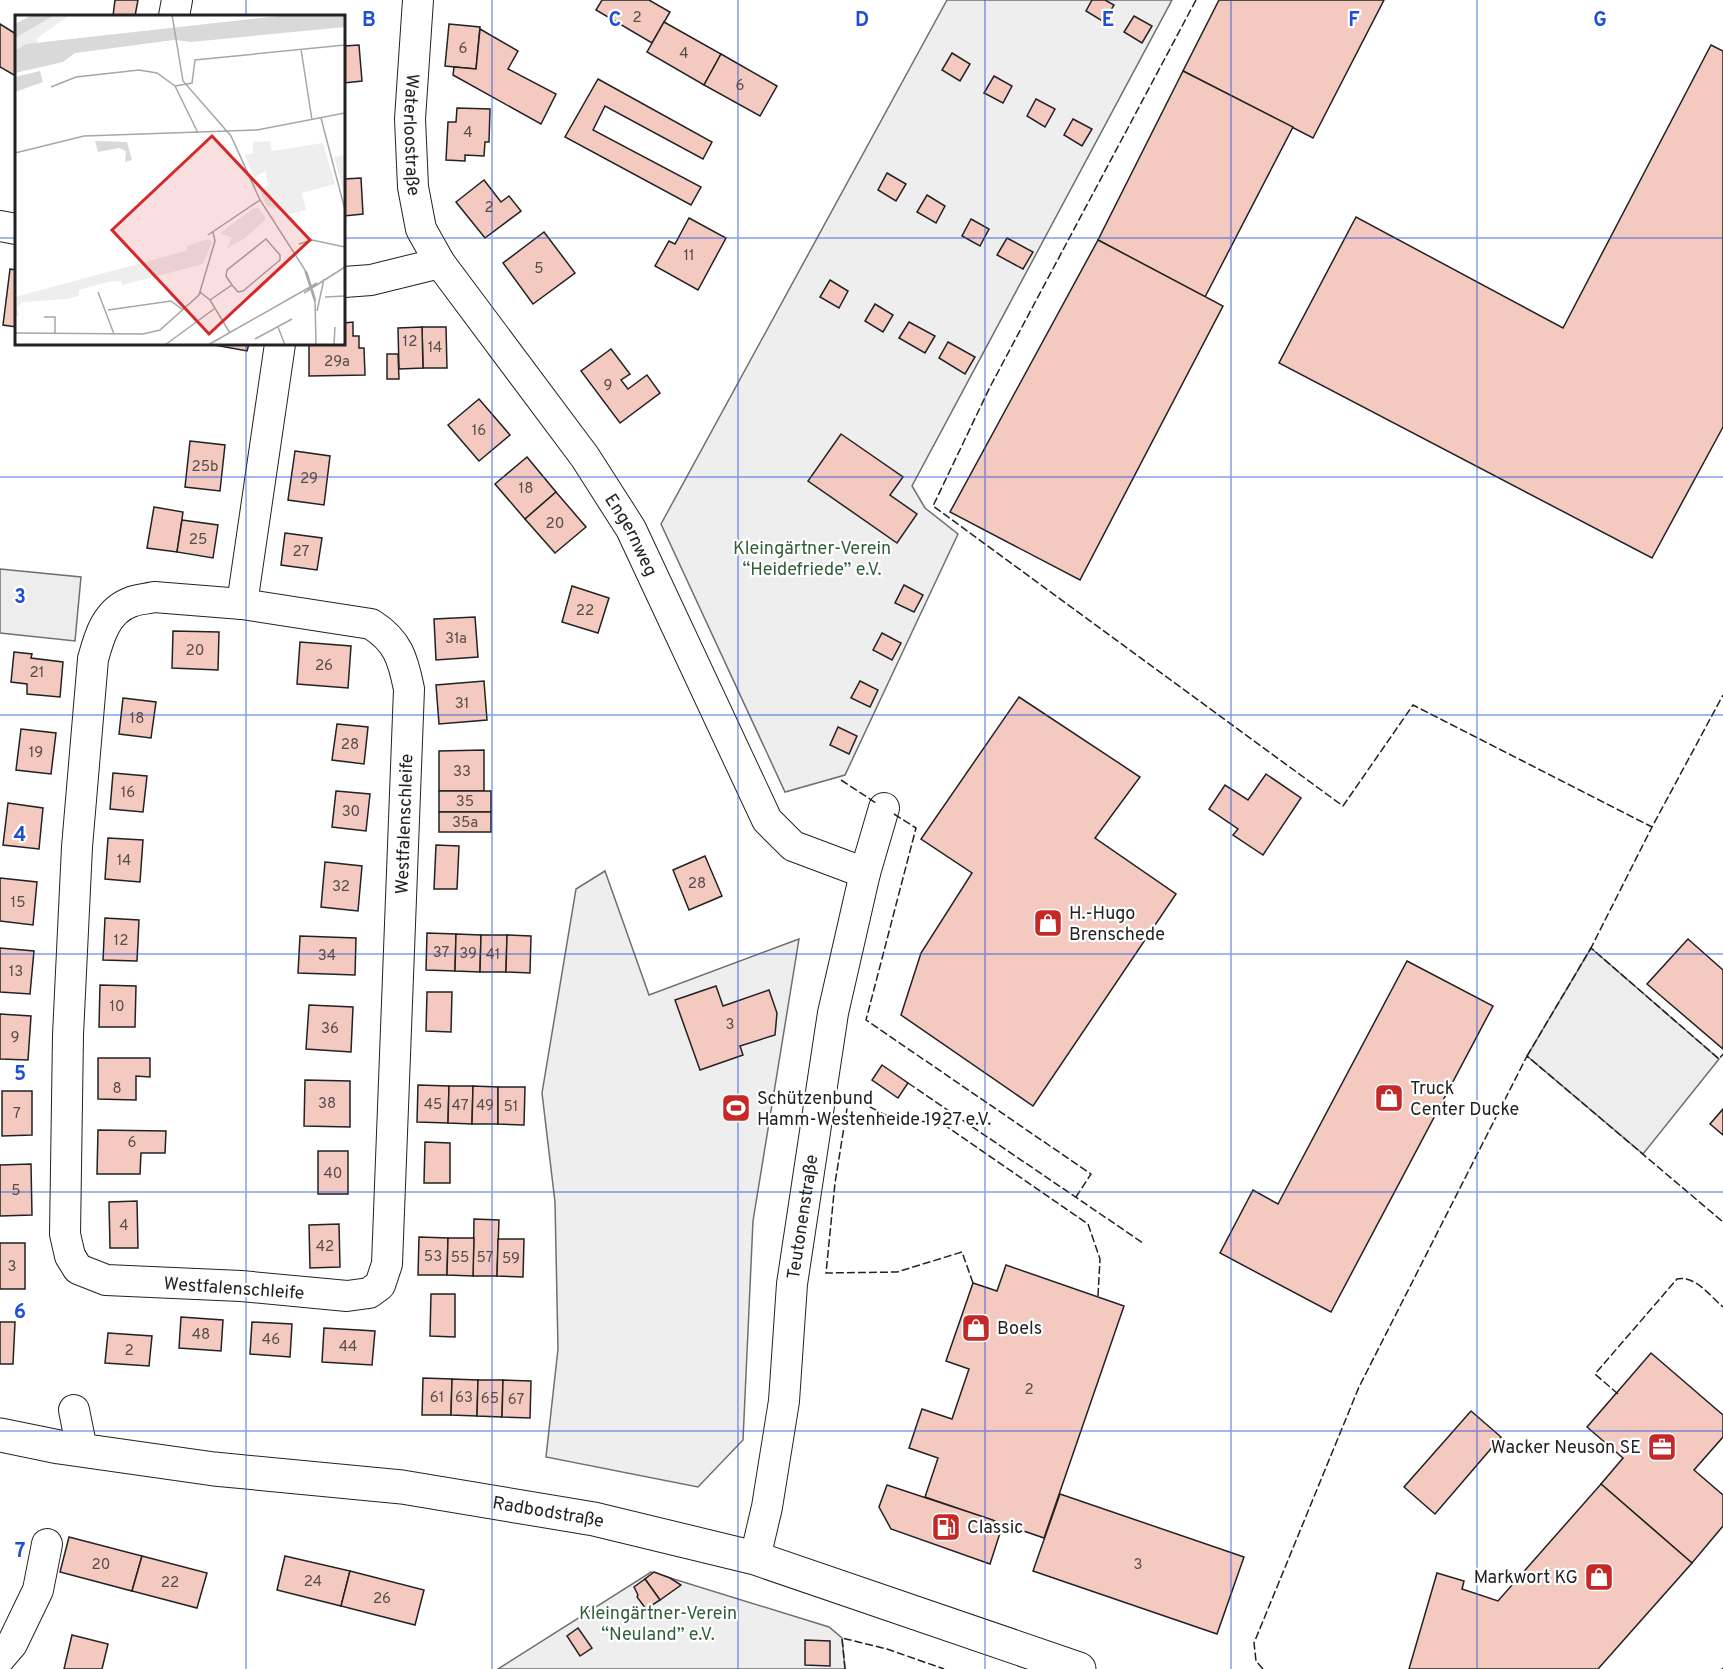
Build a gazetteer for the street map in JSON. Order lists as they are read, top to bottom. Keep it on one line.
{"streets":{"main road":["Radbodstraße"],"street":["Waterloostraße","Engernweg","Westfalenschleife","Teutonenstraße"]},"crossings":[["Waterloostraße","Engernweg"],["Engernweg","Teutonenstraße"],["Teutonenstraße","Radbodstraße"]],"parks":["Kleingärtner-Verein “Heidefriede” e.V.","Kleingärtner-Verein “Neuland” e.V."],"places":{"shop":["H.-Hugo Brenschede","Truck Center Ducke","Boels","Markwort KG"],"sports":["Schützenbund Hamm-Westenheide 1927 e.V."],"office":["Wacker Neuson SE"],"fuel station":["Classic"]},"house_numbers":["2","6","4","6","4","2","11","5","12","14","29a","9","16","25b","29","18","20","25","27","22","31a","20","26","21","31","18","28","19","33","16","35","30","35a","14","28","32","15","12","37","39","41","34","13","10","3","36","9","8","38","45","47","49","51","7","6","40","5","4","42","53","55","57","59","3","48","46","44","2","2","61","63","65","67","20","3","24","22","26"],"grid":{"columns":["B","C","D","E","F","G"],"rows":["3","4","5","6","7"]}}
